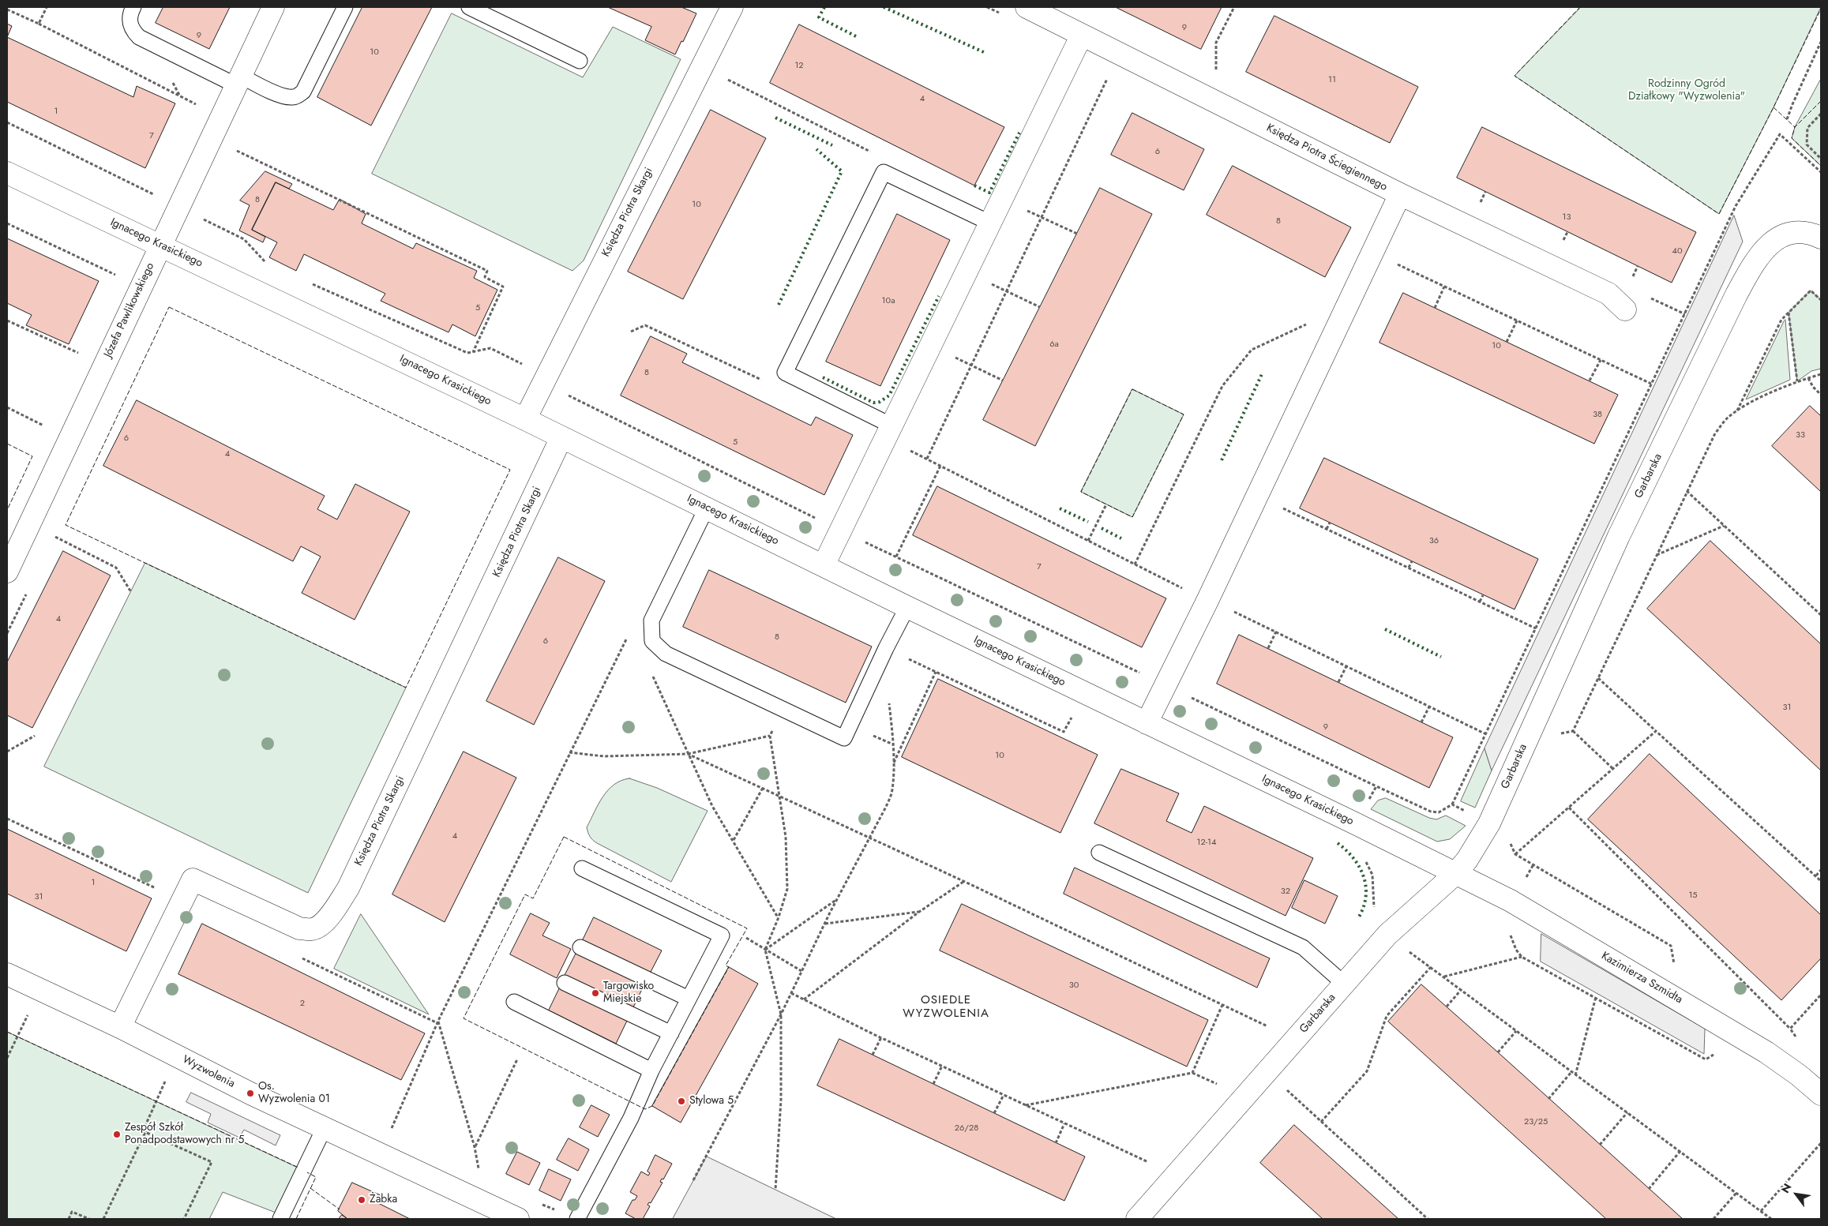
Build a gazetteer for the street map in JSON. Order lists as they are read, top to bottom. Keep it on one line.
{"streets":{"street":["Księdza Piotra Ściegiennego","Księdza Piotra Skargi","Ignacego Krasickiego","Józefa Pawlikowskiego","Garbarska","Kazimierza Szmidta","Wyzwolenia"]},"crossings":[["Księdza Piotra Skargi","Ignacego Krasickiego"],["Księdza Piotra Skargi","Wyzwolenia"],["Ignacego Krasickiego","Józefa Pawlikowskiego"],["Ignacego Krasickiego","Garbarska"],["Ignacego Krasickiego","Kazimierza Szmidta"],["Garbarska","Kazimierza Szmidta"]],"districts":["OSIEDLE WYZWOLENIA"],"parks":["Rodzinny Ogród Działkowy \"Wyzwolenia\""],"places":["Targowisko Miejskie","Os. Wyzwolenia 01","Stylowa 5","Zespół Szkół Ponadpodstawowych nr 5","Żabka"],"house_numbers":["9","9","10","12","11","4","1","7","6","8","10","13","8","40","10a","5","6a","10","8","38","33","6","5","4","36","7","4","8","6","31","9","10","4","12-14","1","32","15","31","30","2","23/25","26/28"],"north":"top left"}
